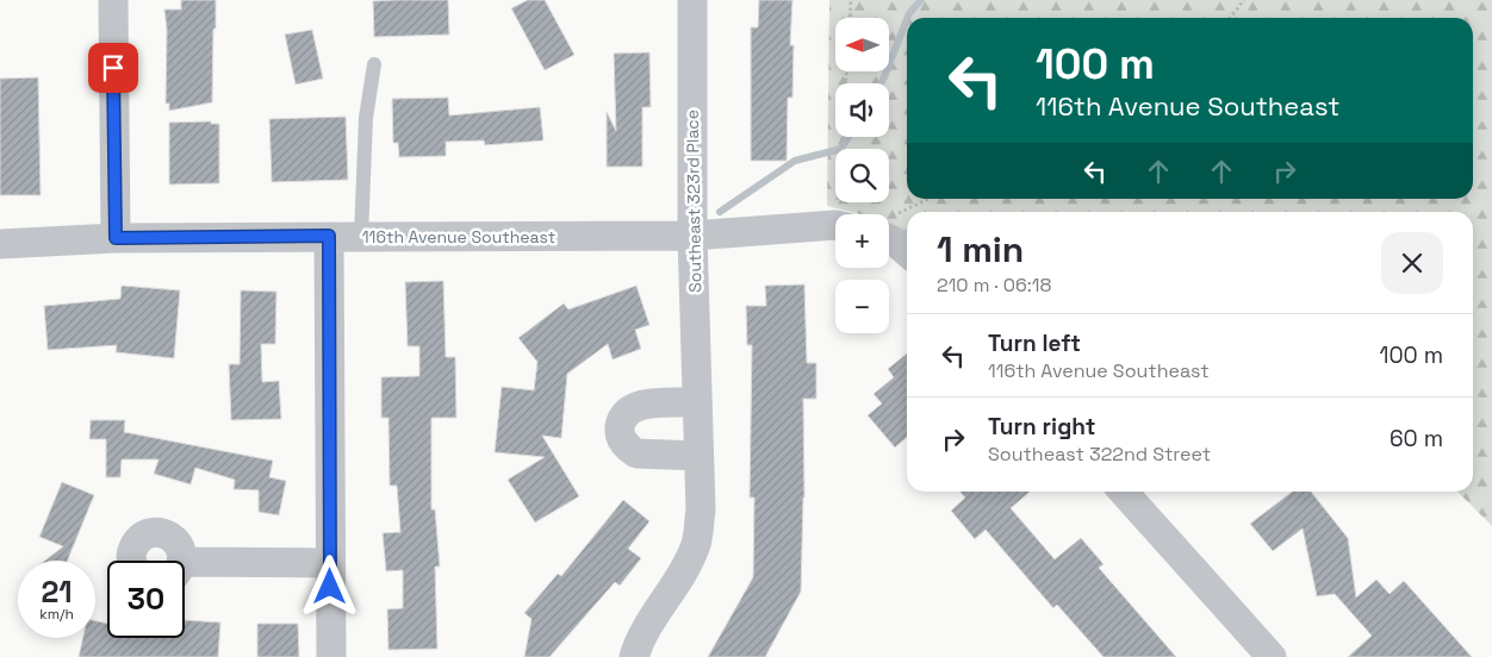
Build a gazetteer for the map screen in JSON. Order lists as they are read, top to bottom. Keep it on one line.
{"streets":{"street":["Southeast 323rd Place","116th Avenue Southeast"]},"crossings":[["Southeast 323rd Place","116th Avenue Southeast"]],"north":"left","page":{"map_buttons":["+","−"],"turn":["100 m","116th Avenue Southeast"],"heading":["1 min","210 m · 06:18"],"list":[{"name":"Turn left","note":"116th Avenue Southeast","value":"100 m"},{"name":"Turn right","note":"Southeast 322nd Street","value":"60 m"}],"speed":"21 km/h","limit":"30"}}
